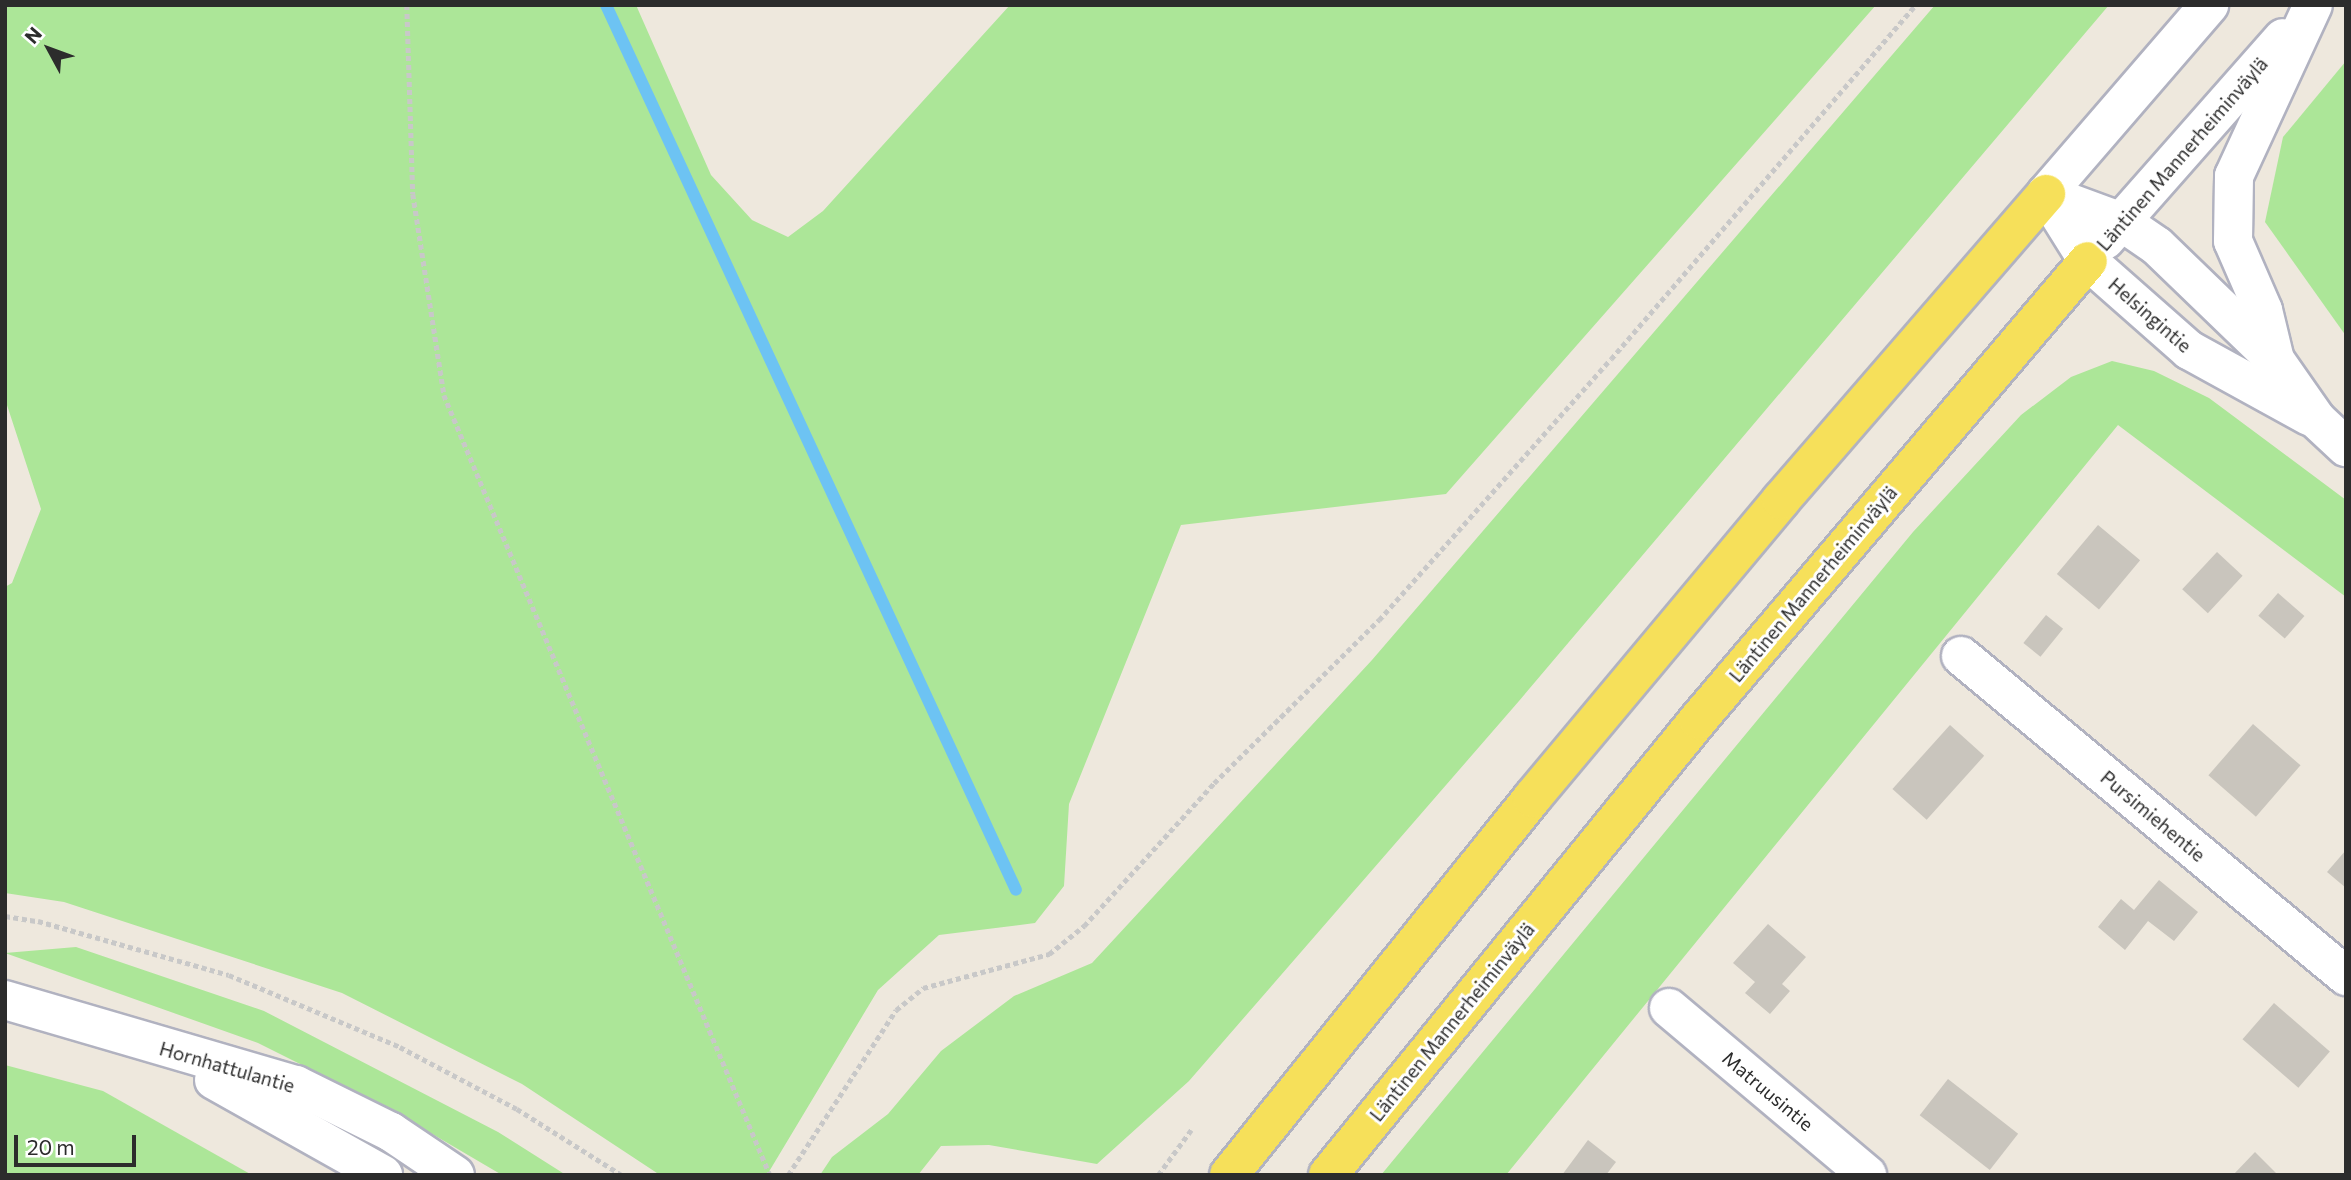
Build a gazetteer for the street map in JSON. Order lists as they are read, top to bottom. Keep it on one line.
{"streets":{"main road":["Läntinen Mannerheiminväylä","Helsingintie","Pursimiehentie","Hornhattulantie","Matruusintie"]},"crossings":[["Läntinen Mannerheiminväylä","Helsingintie"]],"scale_bar":"20 m","north":"top left"}
